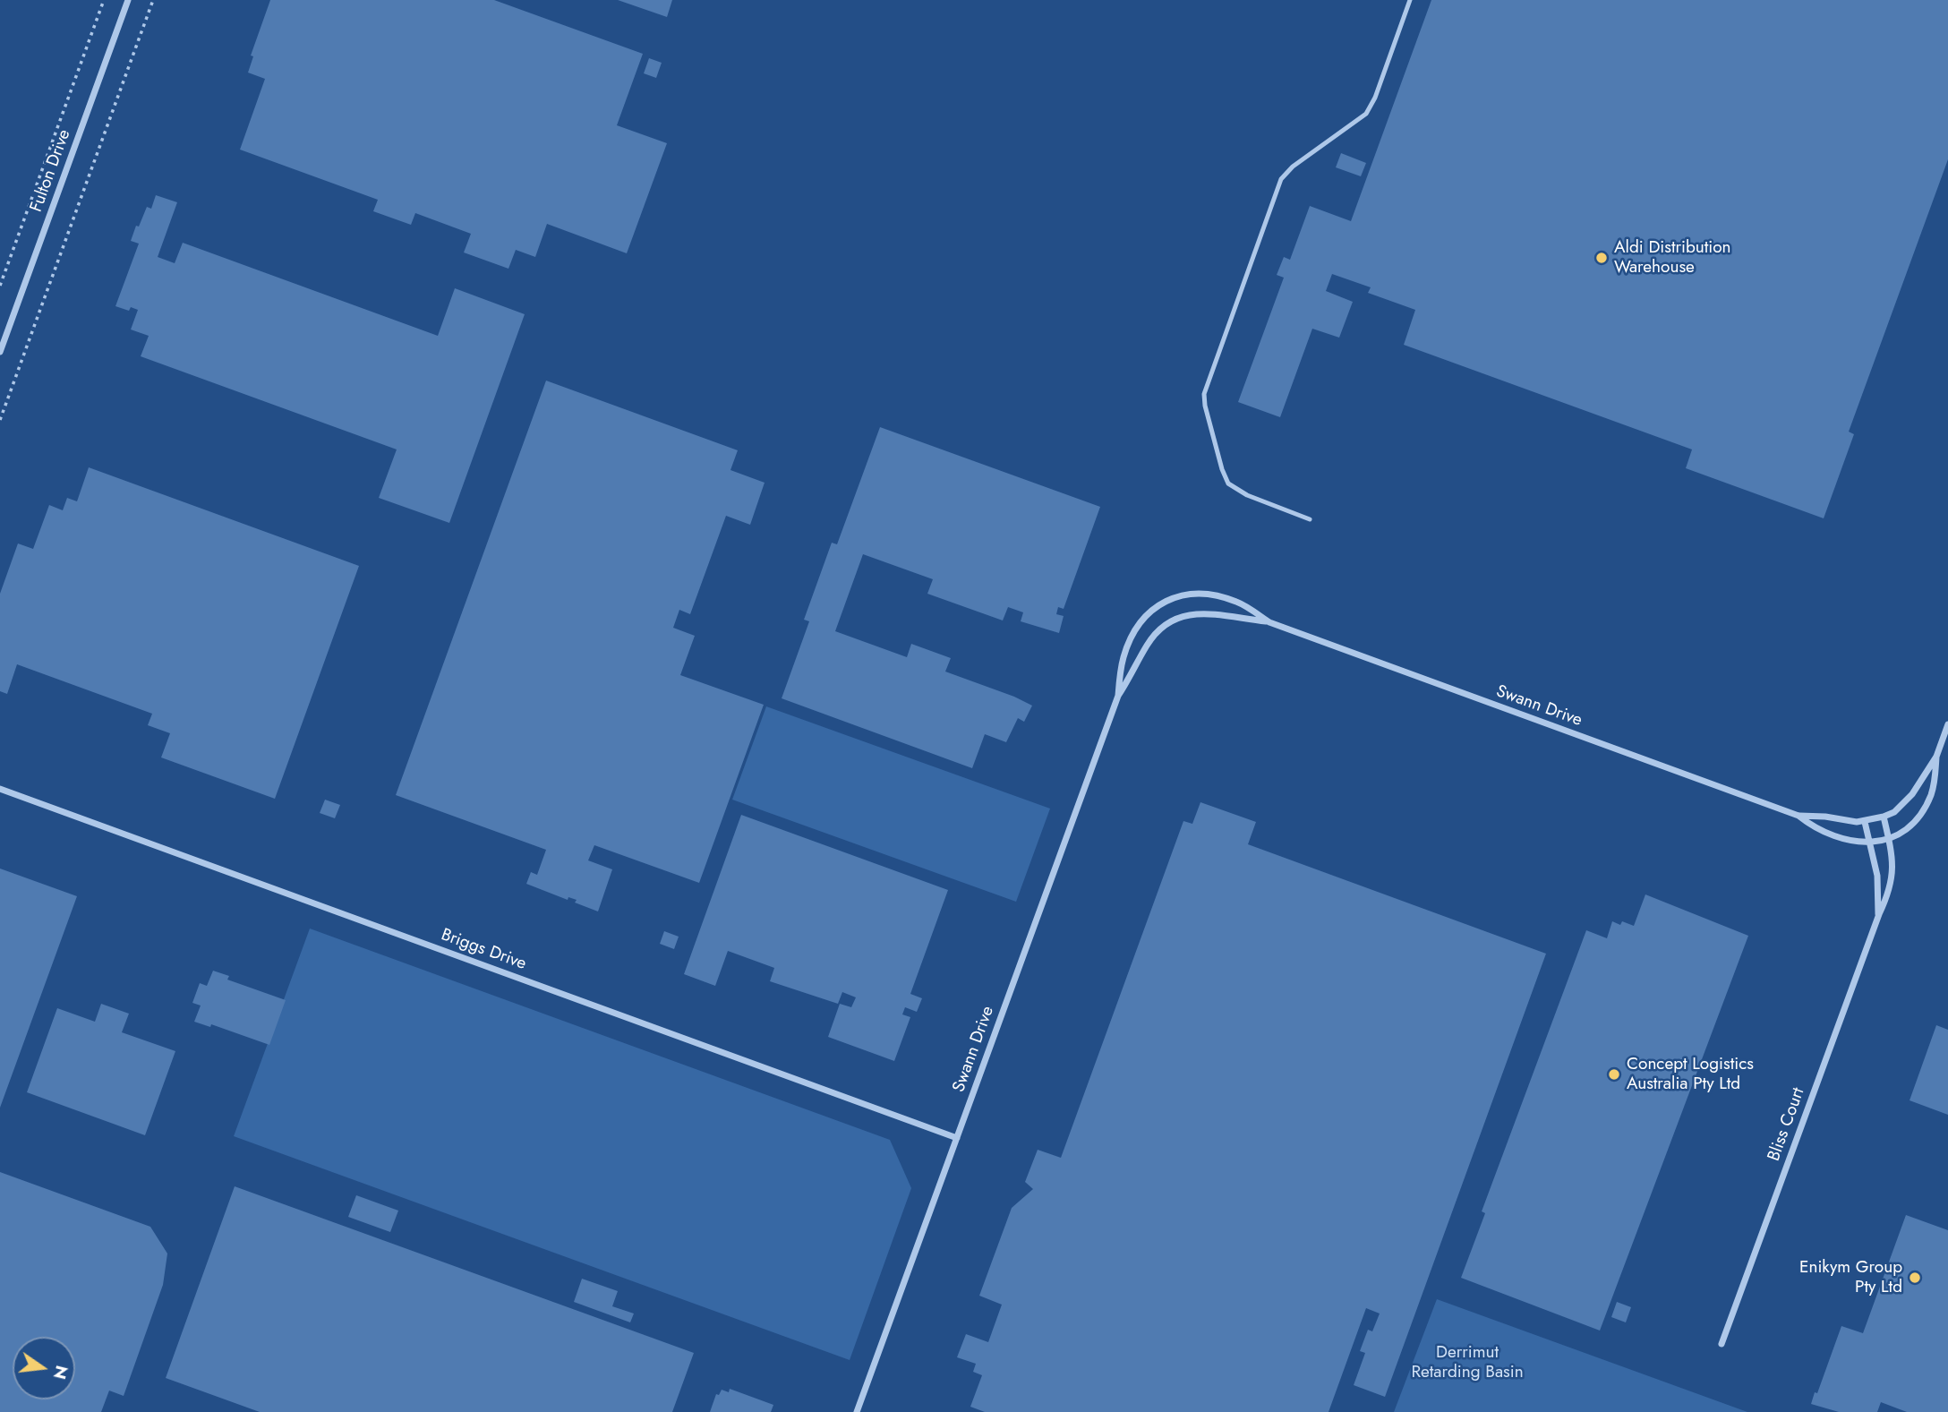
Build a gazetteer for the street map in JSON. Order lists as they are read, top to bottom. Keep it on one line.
{"streets":{"street":["Fulton Drive","Swann Drive","Briggs Drive","Bliss Court"]},"crossings":[["Swann Drive","Briggs Drive"],["Swann Drive","Bliss Court"]],"parks":["Derrimut Retarding Basin"],"places":["Aldi Distribution Warehouse","Concept Logistics Australia Pty Ltd","Enikym Group Pty Ltd"],"north":"right"}
